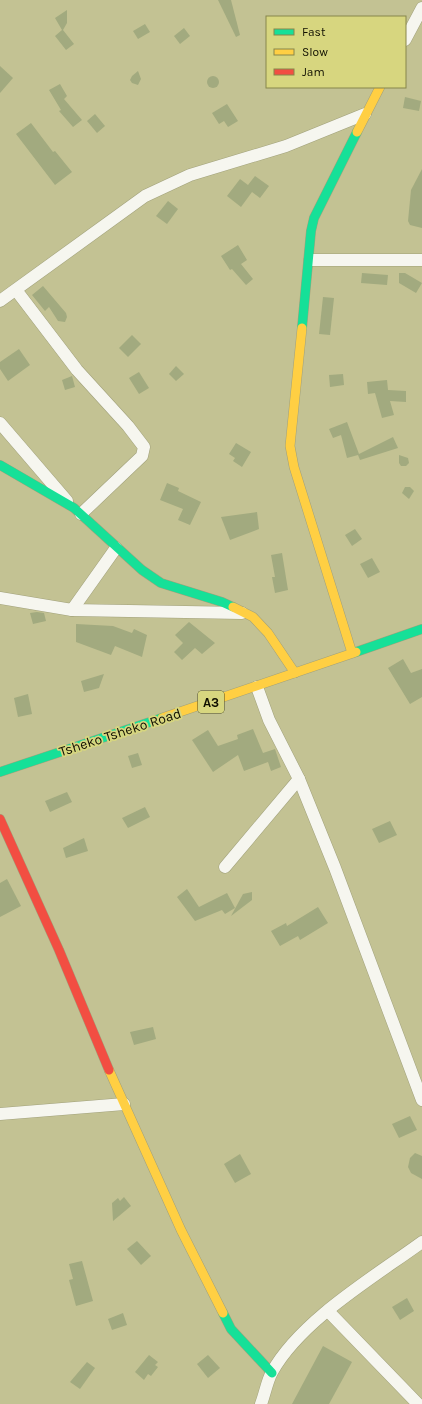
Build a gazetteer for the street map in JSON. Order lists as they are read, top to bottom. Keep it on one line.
{"streets":{"main road":["A3","Tsheko Tsheko Road"]},"legend":["Fast","Slow","Jam"]}
